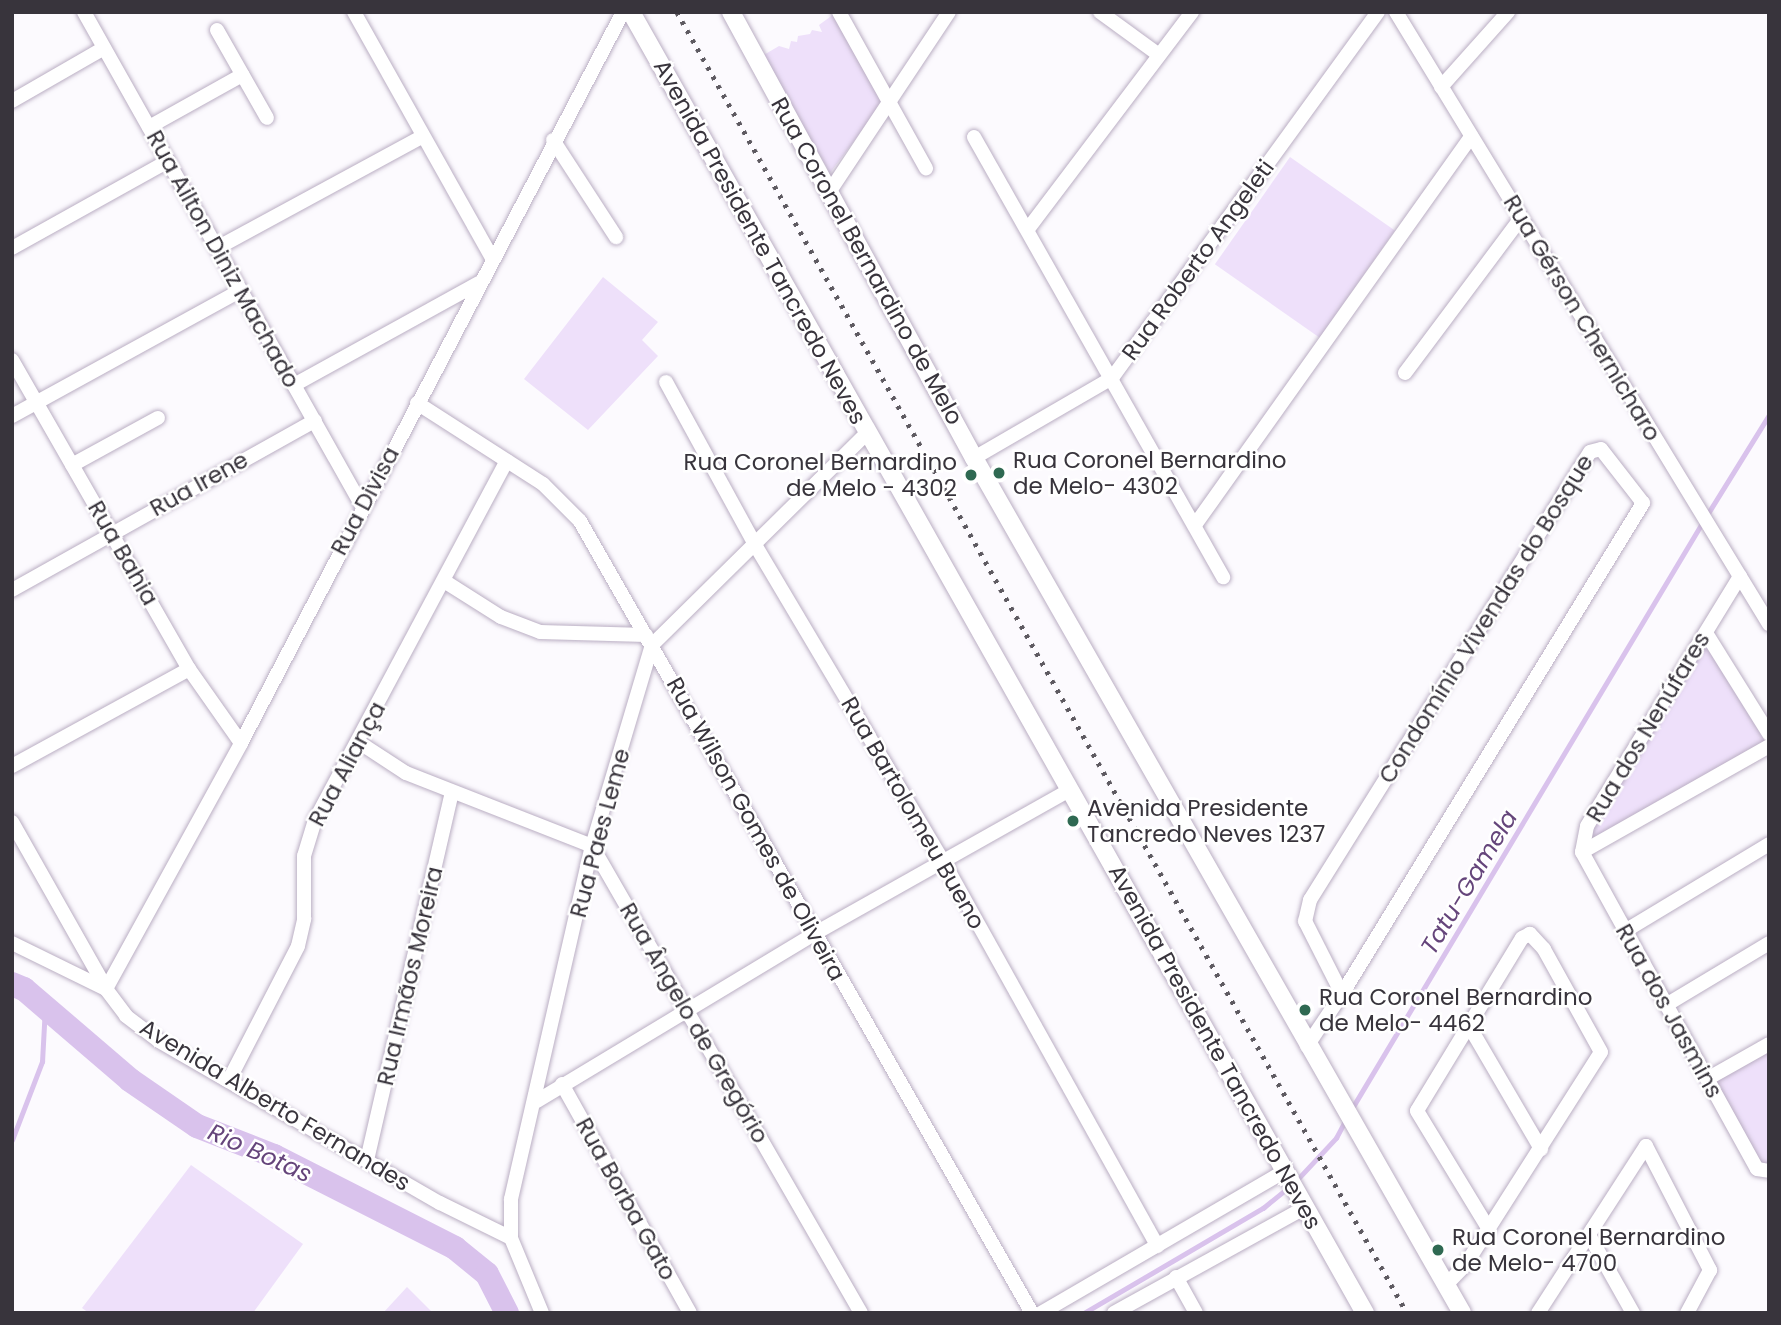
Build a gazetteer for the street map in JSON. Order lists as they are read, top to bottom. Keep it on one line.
{"streets":{"main road":["Avenida Presidente Tancredo Neves","Rua Coronel Bernardino de Melo"],"street":["Rua Ailton Diniz Machado","Rua Roberto Angeleti","Rua Gérson Chernicharo","Rua Irene","Rua Divisa","Rua Bahia","Condomínio Vivendas do Bosque","Rua dos Nenúfares","Rua Aliança","Rua Bartolomeu Bueno","Rua Wilson Gomes de Oliveira","Rua Paes Leme","Rua Irmãos Moreira","Rua dos Jasmins","Rua Ângelo de Gregório","Avenida Alberto Fernandes","Rua Borba Gato"]},"crossings":[["Avenida Presidente Tancredo Neves","Rua Paes Leme"],["Rua Ailton Diniz Machado","Rua Irene"],["Rua Ailton Diniz Machado","Rua Divisa"],["Rua Roberto Angeleti","Rua Coronel Bernardino de Melo"],["Rua Coronel Bernardino de Melo","Condomínio Vivendas do Bosque"],["Rua Gérson Chernicharo","Rua dos Nenúfares"],["Rua Irene","Rua Bahia"],["Rua Divisa","Rua Bahia"],["Rua Divisa","Rua Wilson Gomes de Oliveira"],["Rua Divisa","Avenida Alberto Fernandes"],["Rua dos Nenúfares","Rua dos Jasmins"],["Rua Aliança","Rua Wilson Gomes de Oliveira"],["Rua Aliança","Avenida Alberto Fernandes"],["Rua Bartolomeu Bueno","Rua Paes Leme"],["Rua Wilson Gomes de Oliveira","Rua Paes Leme"],["Rua Paes Leme","Rua Ângelo de Gregório"],["Rua Paes Leme","Avenida Alberto Fernandes"],["Rua Irmãos Moreira","Avenida Alberto Fernandes"]],"water":["Tatu-Gamela","Rio Botas"],"places":["Rua Coronel Bernardino de Melo- 4302","Rua Coronel Bernardino de Melo - 4302","Avenida Presidente Tancredo Neves 1237","Rua Coronel Bernardino de Melo- 4462","Rua Coronel Bernardino de Melo- 4700"]}
